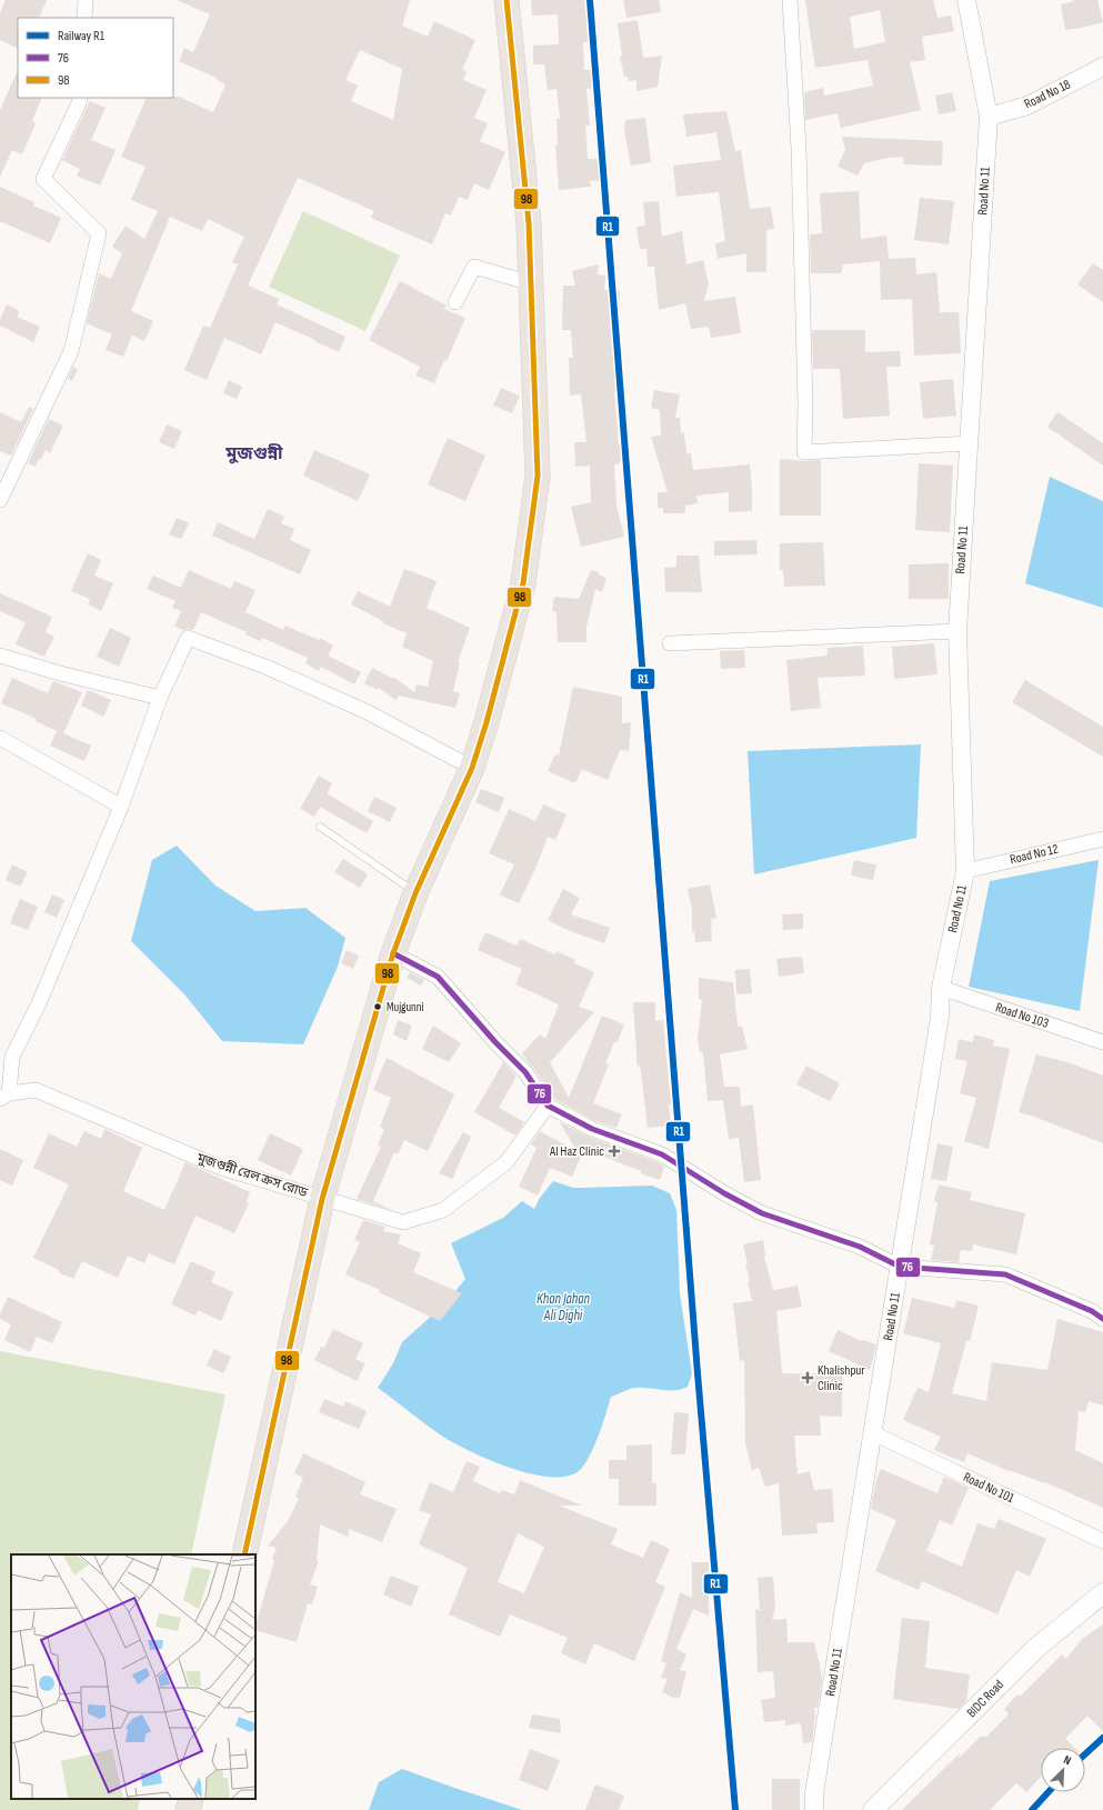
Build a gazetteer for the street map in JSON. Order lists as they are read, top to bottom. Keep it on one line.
{"streets":{"main road":["BIDC Road"],"street":["Road No 18","Road No 11","Road No 12","Road No 103","মুজগুন্নী রেল ক্রস রোড","Road No 101"]},"crossings":[["Road No 18","Road No 11"],["Road No 11","Road No 12"],["Road No 11","Road No 103"],["Road No 11","Road No 101"]],"districts":["মুজগুন্নী"],"water":["Khan Jahan Ali Dighi"],"places":{"other":["Mujgunni"],"health":["Al Haz Clinic","Khalishpur Clinic"]},"lines":["rail line R1","transit line 98","transit line 76"],"legend":["Railway R1","76","98"],"north":"top right"}
